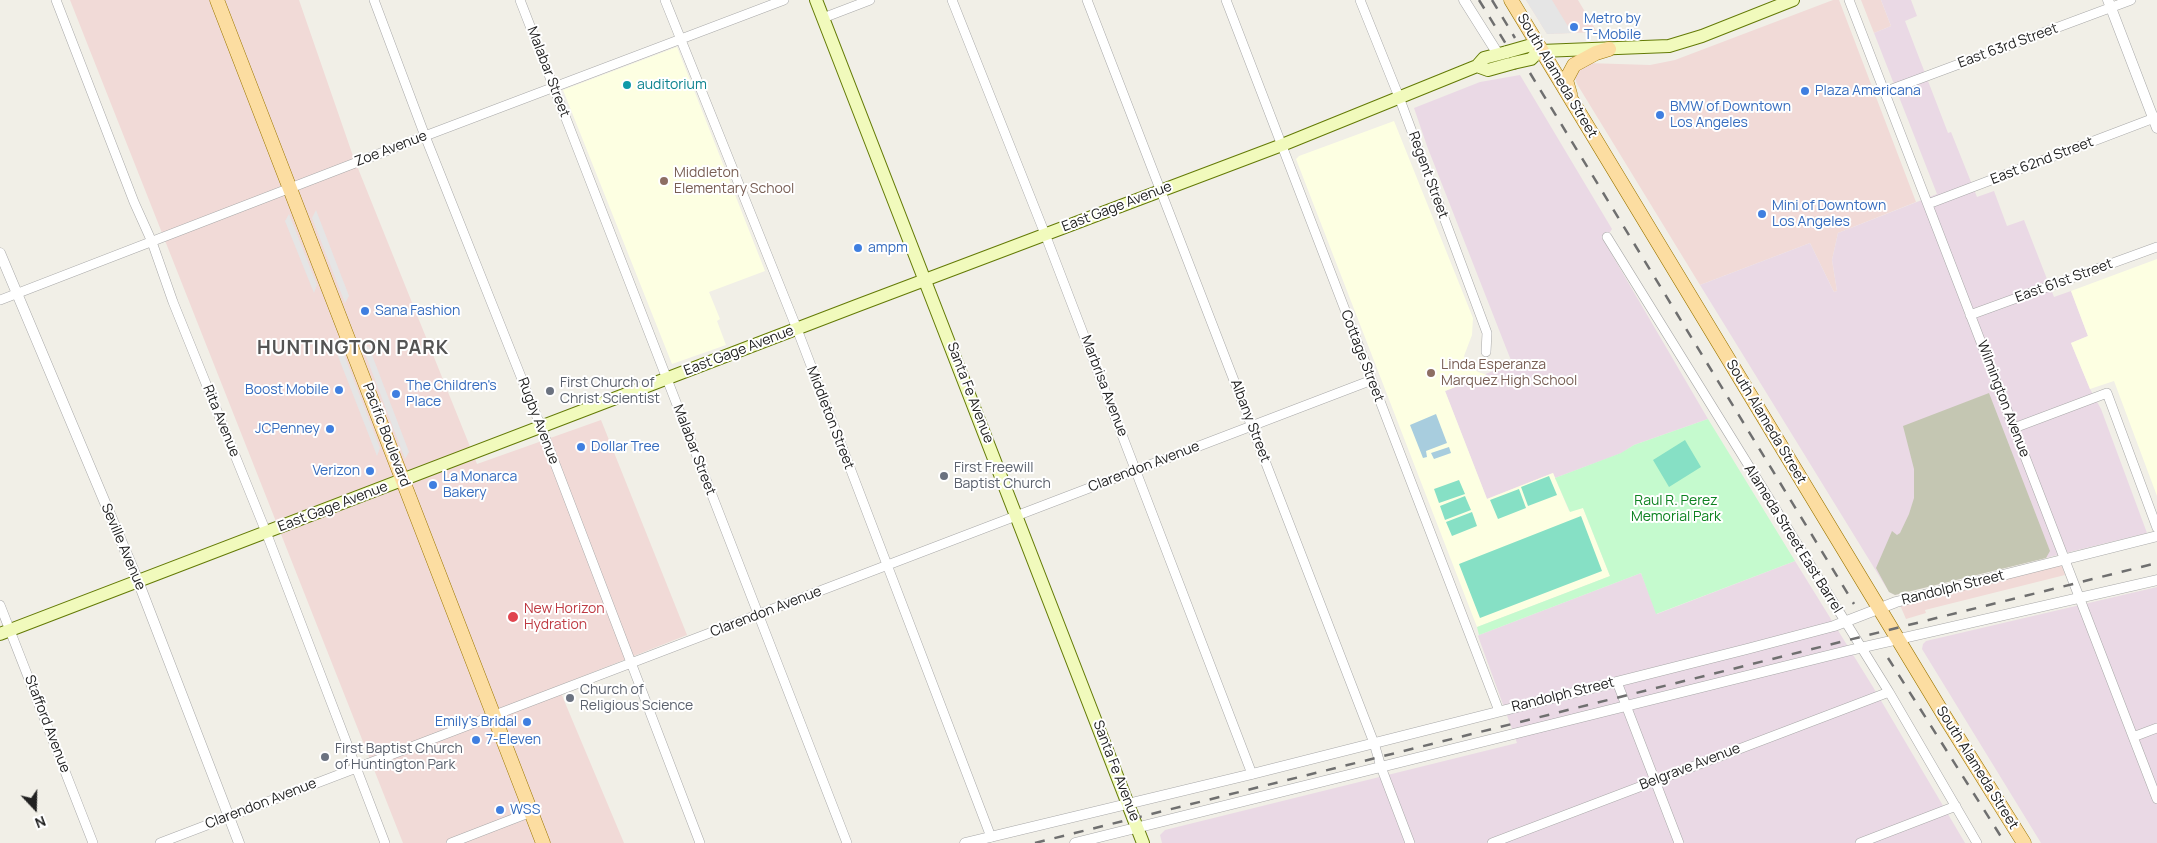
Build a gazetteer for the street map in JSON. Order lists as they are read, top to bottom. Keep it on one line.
{"streets":{"main road":["South Alameda Street","East Gage Avenue","Santa Fe Avenue","Pacific Boulevard"],"street":["East 63rd Street","Malabar Street","Zoe Avenue","East 62nd Street","Regent Street","East 61st Street","Cottage Street","Marbrisa Avenue","Wilmington Avenue","Middleton Street","Rita Avenue","Rugby Avenue","Albany Street","Clarendon Avenue","Alameda Street East Barrel","Seville Avenue","Randolph Street","Stafford Avenue","Belgrave Avenue"]},"crossings":[["East 63rd Street","Wilmington Avenue"],["Malabar Street","Zoe Avenue"],["Malabar Street","East Gage Avenue"],["Malabar Street","Clarendon Avenue"],["South Alameda Street","East Gage Avenue"],["South Alameda Street","Randolph Street"],["Zoe Avenue","Middleton Street"],["Zoe Avenue","Rita Avenue"],["Zoe Avenue","Rugby Avenue"],["Zoe Avenue","Pacific Boulevard"],["Zoe Avenue","Seville Avenue"],["East 62nd Street","Wilmington Avenue"],["Regent Street","East Gage Avenue"],["East Gage Avenue","Cottage Street"],["East Gage Avenue","Marbrisa Avenue"],["East Gage Avenue","Santa Fe Avenue"],["East Gage Avenue","Middleton Street"],["East Gage Avenue","Rita Avenue"],["East Gage Avenue","Rugby Avenue"],["East Gage Avenue","Albany Street"],["East Gage Avenue","Pacific Boulevard"],["East Gage Avenue","Seville Avenue"],["East Gage Avenue","Stafford Avenue"],["East 61st Street","Wilmington Avenue"],["Cottage Street","Clarendon Avenue"],["Cottage Street","Randolph Street"],["Marbrisa Avenue","Clarendon Avenue"],["Marbrisa Avenue","Randolph Street"],["Santa Fe Avenue","Clarendon Avenue"],["Santa Fe Avenue","Randolph Street"],["Wilmington Avenue","Randolph Street"],["Middleton Street","Clarendon Avenue"],["Middleton Street","Randolph Street"],["Rita Avenue","Clarendon Avenue"],["Rugby Avenue","Clarendon Avenue"],["Albany Street","Clarendon Avenue"],["Albany Street","Randolph Street"],["Pacific Boulevard","Clarendon Avenue"],["Clarendon Avenue","Seville Avenue"],["Alameda Street East Barrel","Randolph Street"],["Alameda Street East Barrel","Belgrave Avenue"]],"districts":["HUNTINGTON PARK"],"parks":["Raul R. Perez Memorial Park"],"places":["Metro by T-Mobile","auditorium","Plaza Americana","BMW of Downtown Los Angeles","Middleton Elementary School","Mini of Downtown Los Angeles","ampm","Sana Fashion","Linda Esperanza Marquez High School","Boost Mobile","First Church of Christ Scientist","The Children's Place","JCPenney","Dollar Tree","Verizon","First Freewill Baptist Church","La Monarca Bakery","New Horizon Hydration","Church of Religious Science","Emily's Bridal","7-Eleven","First Baptist Church of Huntington Park","WSS"],"north":"bottom"}
